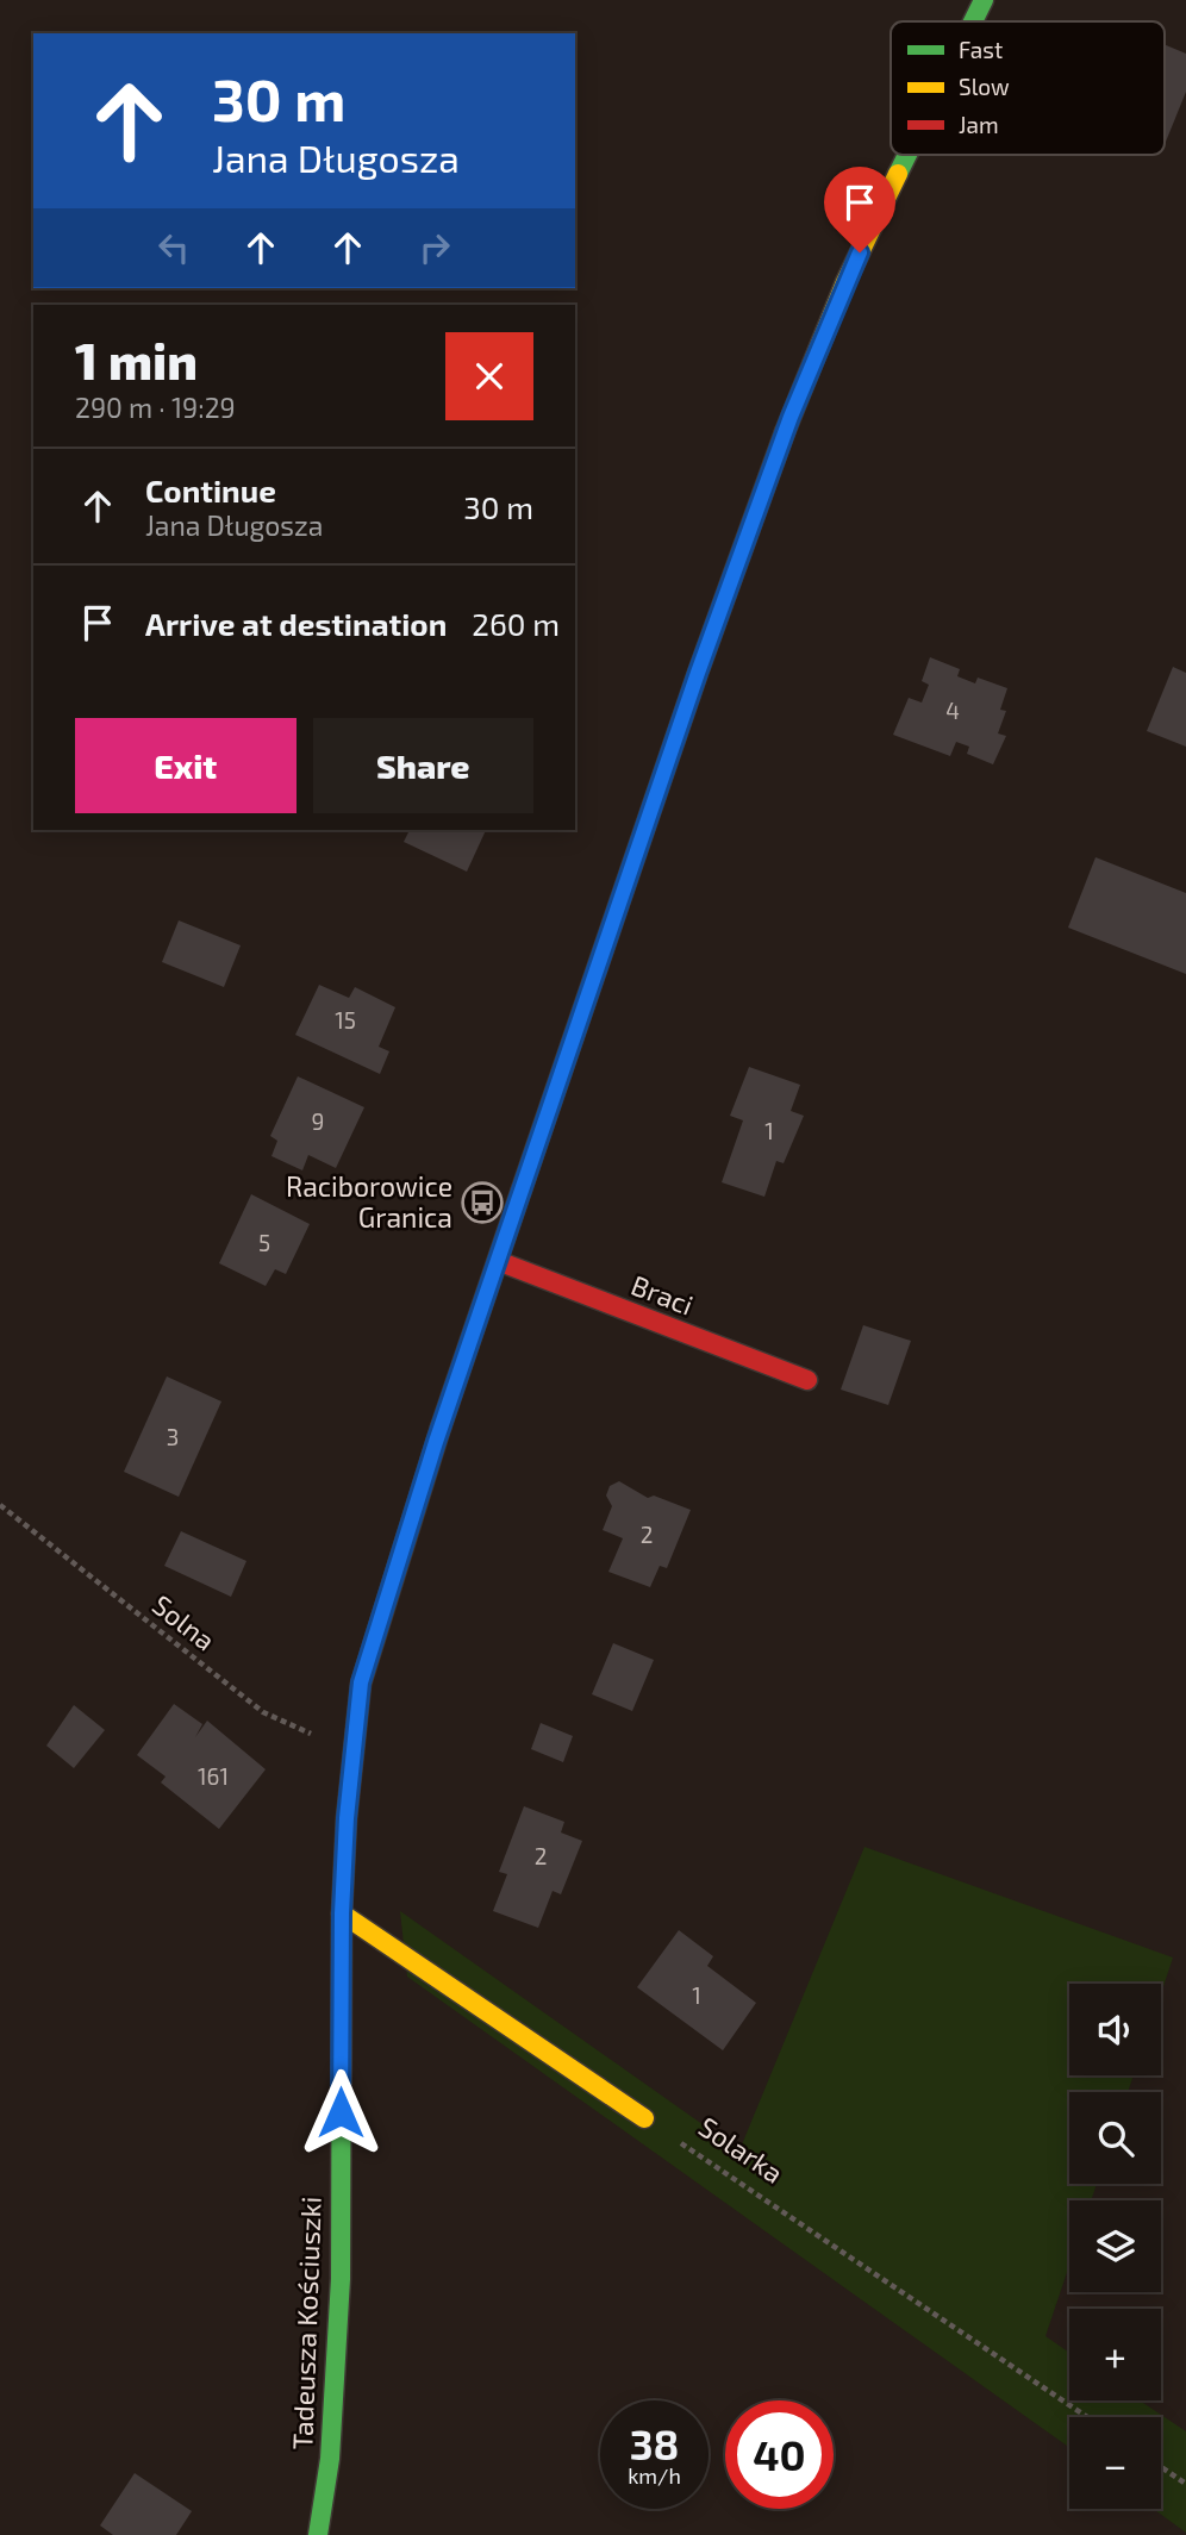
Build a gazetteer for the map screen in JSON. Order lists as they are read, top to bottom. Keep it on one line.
{"streets":{"street":["Braci","Tadeusza Kościuszki"],"path":["Solna","Solarka"]},"crossings":[["Braci","Tadeusza Kościuszki"],["Solna","Tadeusza Kościuszki"]],"places":{"bus stop":["Raciborowice Granica"]},"house_numbers":["4","15","9","1","5","3","2","161","2","1"],"legend":["Fast","Slow","Jam"],"page":{"turn":["30 m","Jana Długosza"],"heading":["1 min","290 m · 19:29"],"list":[{"name":"Continue","note":"Jana Długosza","value":"30 m"},{"name":"Arrive at destination","value":"260 m"}],"buttons":["Exit","Share"],"map_buttons":["+","−"],"speed":"38 km/h","limit":"40"}}
